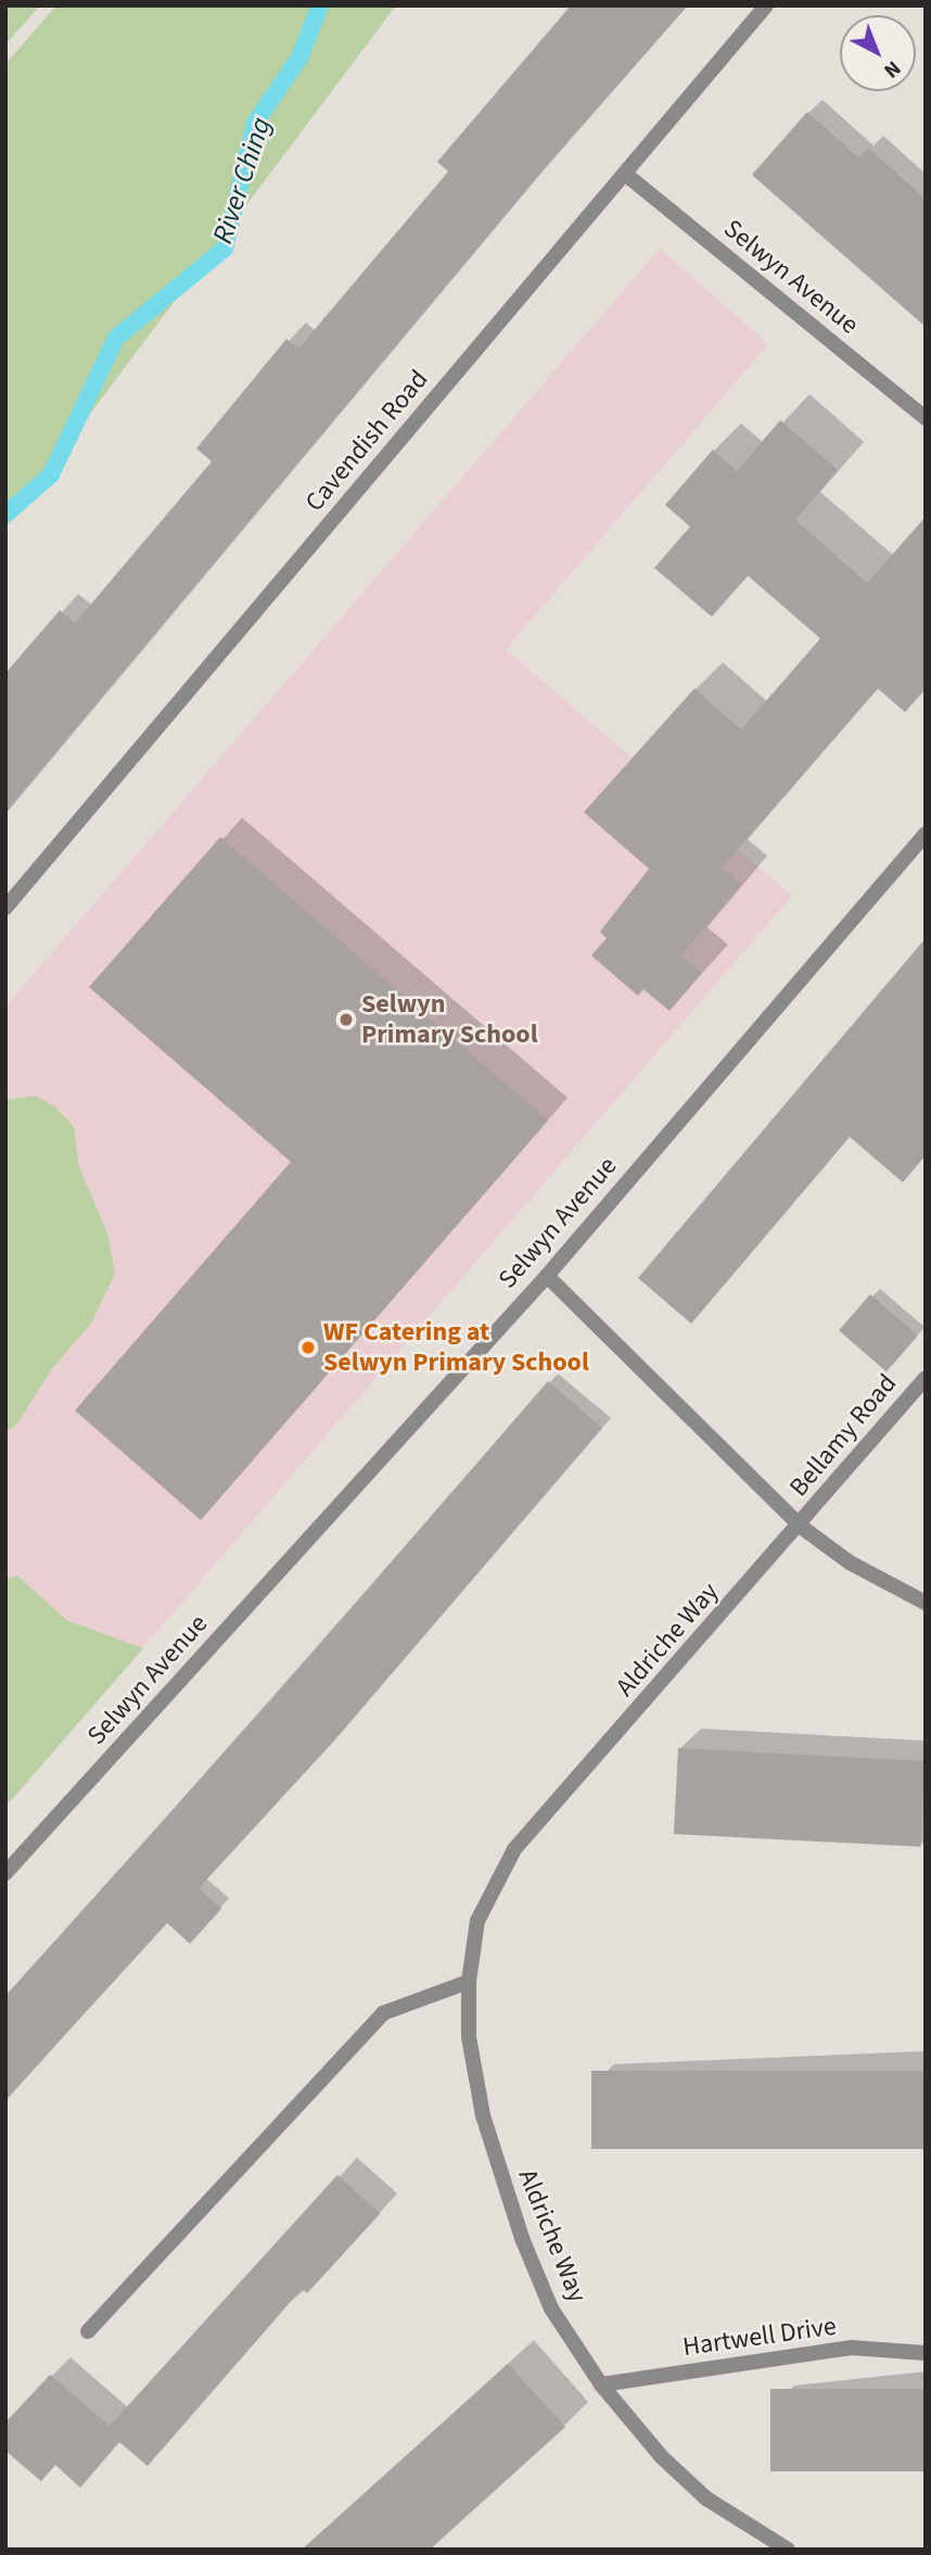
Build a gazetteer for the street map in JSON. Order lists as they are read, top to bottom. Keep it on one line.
{"streets":{"street":["Selwyn Avenue","Cavendish Road","Bellamy Road","Aldriche Way","Hartwell Drive"]},"crossings":[["Selwyn Avenue","Cavendish Road"],["Bellamy Road","Aldriche Way"],["Aldriche Way","Hartwell Drive"]],"water":["River Ching"],"places":["Selwyn Primary School","WF Catering at Selwyn Primary School"],"north":"bottom right"}
